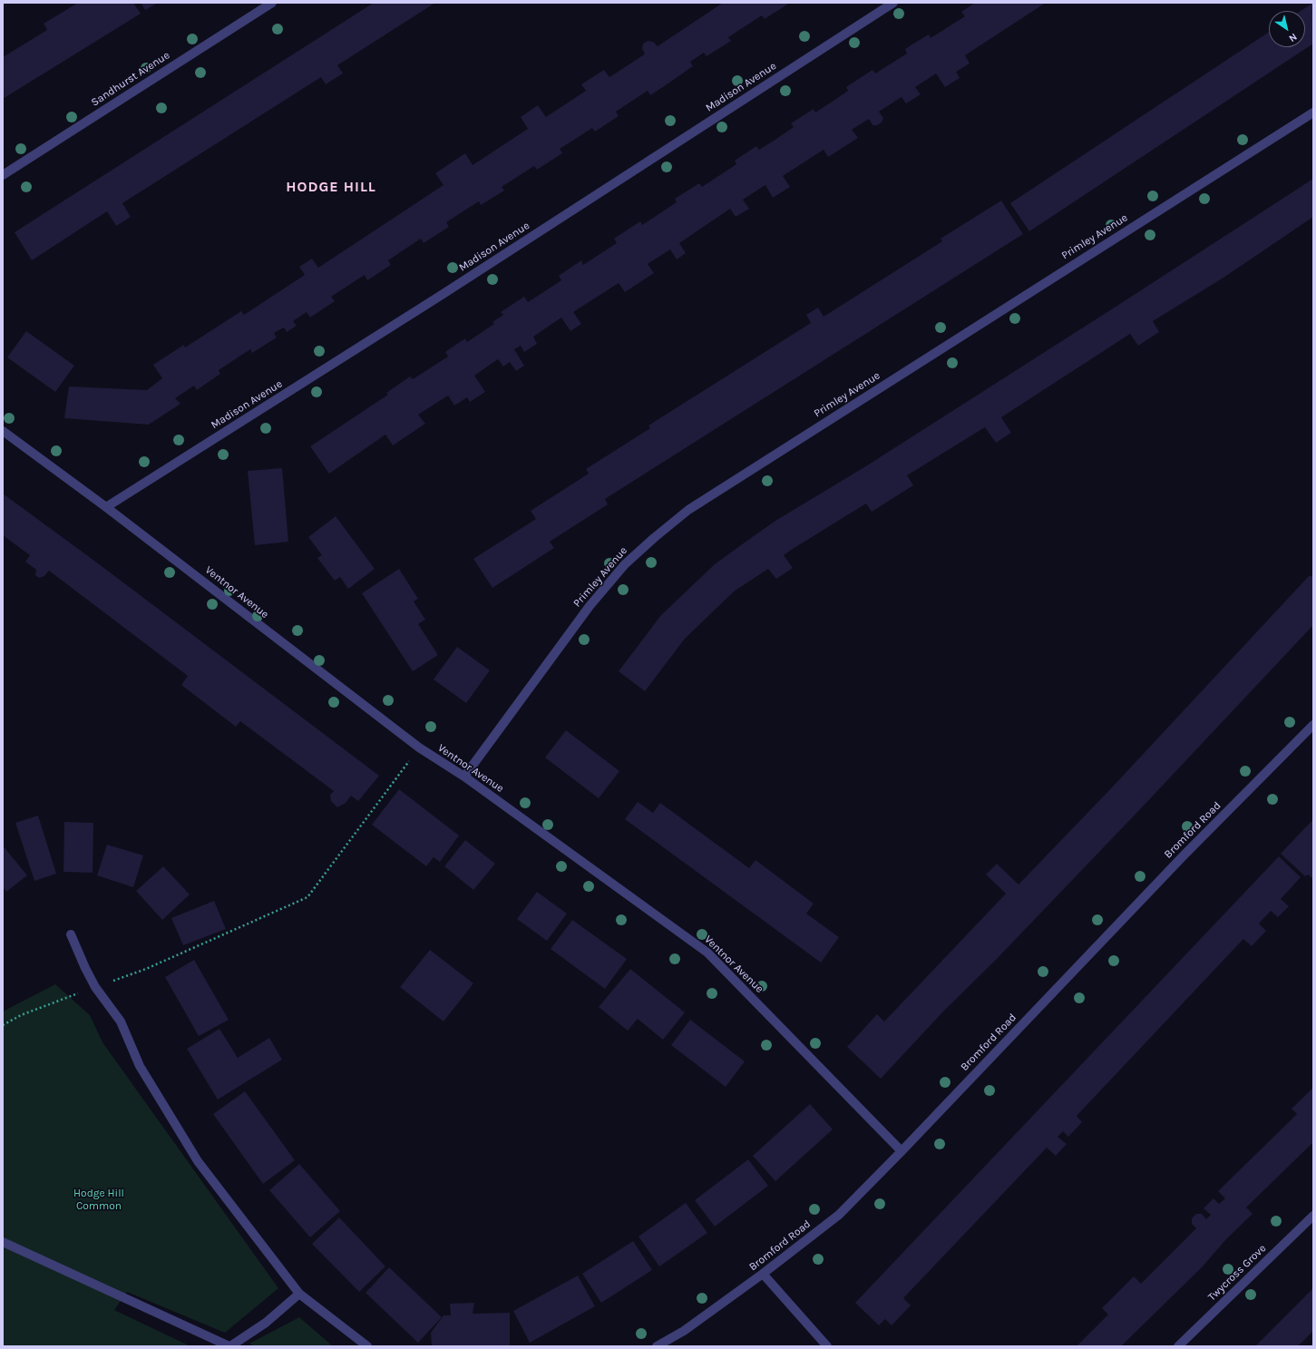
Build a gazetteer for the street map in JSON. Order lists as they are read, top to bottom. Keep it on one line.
{"streets":{"street":["Sandhurst Avenue","Madison Avenue","Primley Avenue","Ventnor Avenue","Bromford Road","Twycross Grove"]},"crossings":[["Madison Avenue","Ventnor Avenue"],["Primley Avenue","Ventnor Avenue"],["Ventnor Avenue","Bromford Road"]],"districts":["HODGE HILL"],"parks":["Hodge Hill Common"],"north":"bottom right"}
